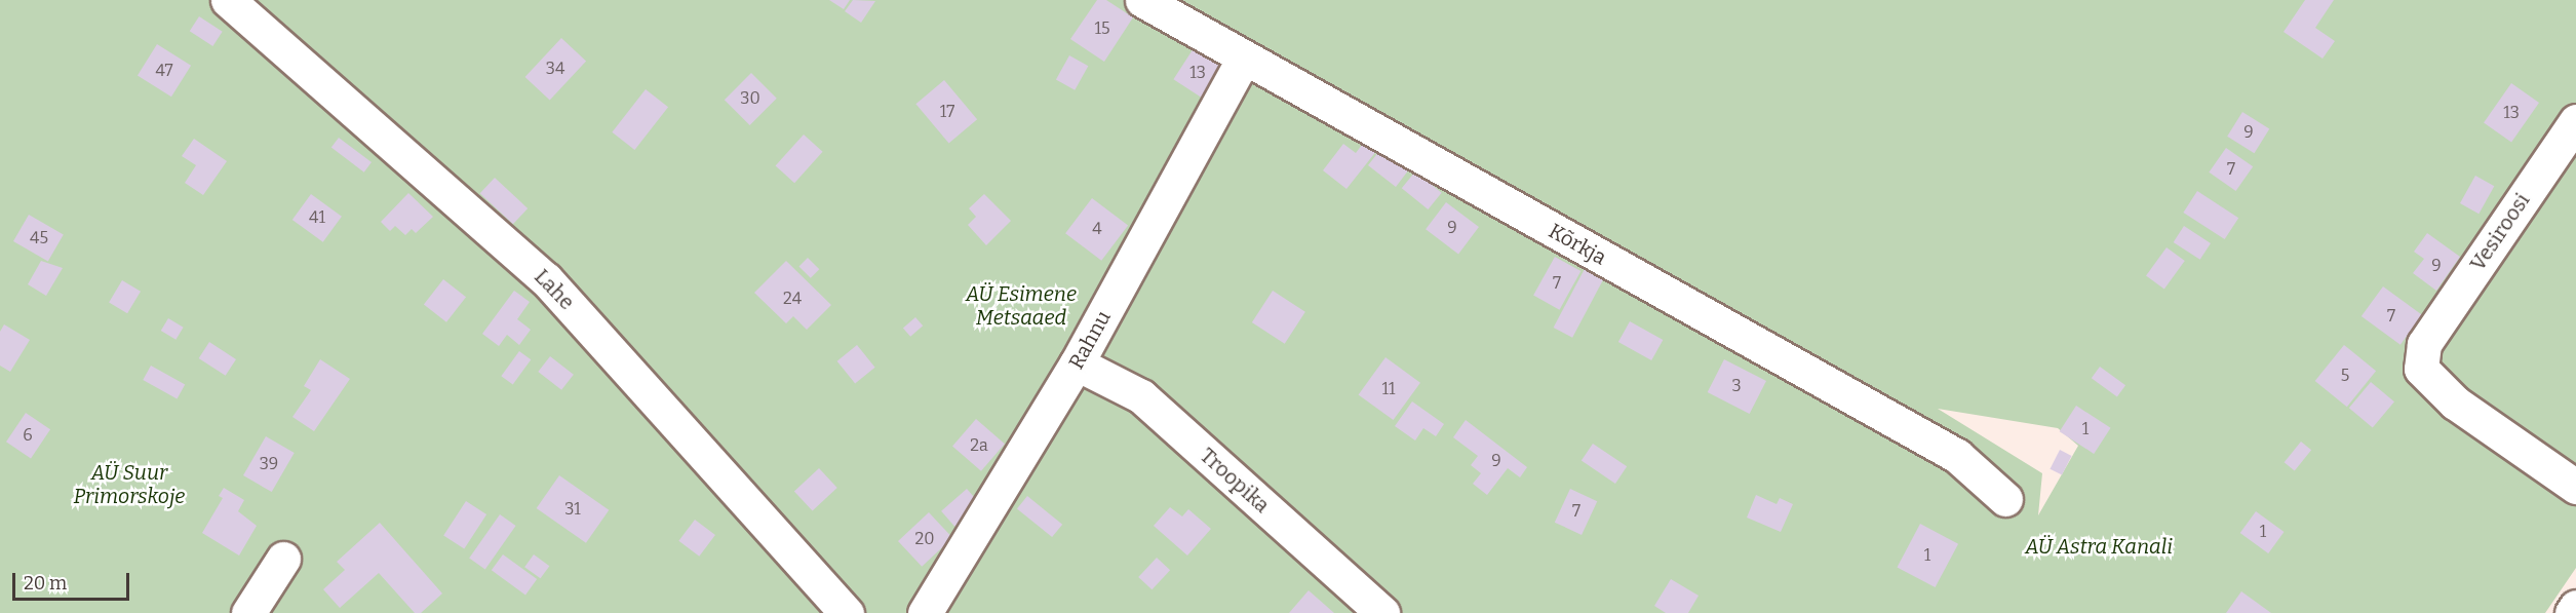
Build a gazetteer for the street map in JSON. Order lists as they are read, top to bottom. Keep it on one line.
{"streets":{"street":["Vesiroosi","Kõrkja","Lahe","Rahnu","Troopika"]},"crossings":[["Kõrkja","Rahnu"],["Rahnu","Troopika"]],"parks":["AÜ Esimene Metsaaed","AÜ Suur Primorskoje","AÜ Astra Kanali"],"house_numbers":["15","34","47","13","30","17","13","9","7","41","9","4","45","9","7","24","7","5","3","11","1","6","2a","9","39","31","7","1","20","1"],"scale_bar":"20 m"}
